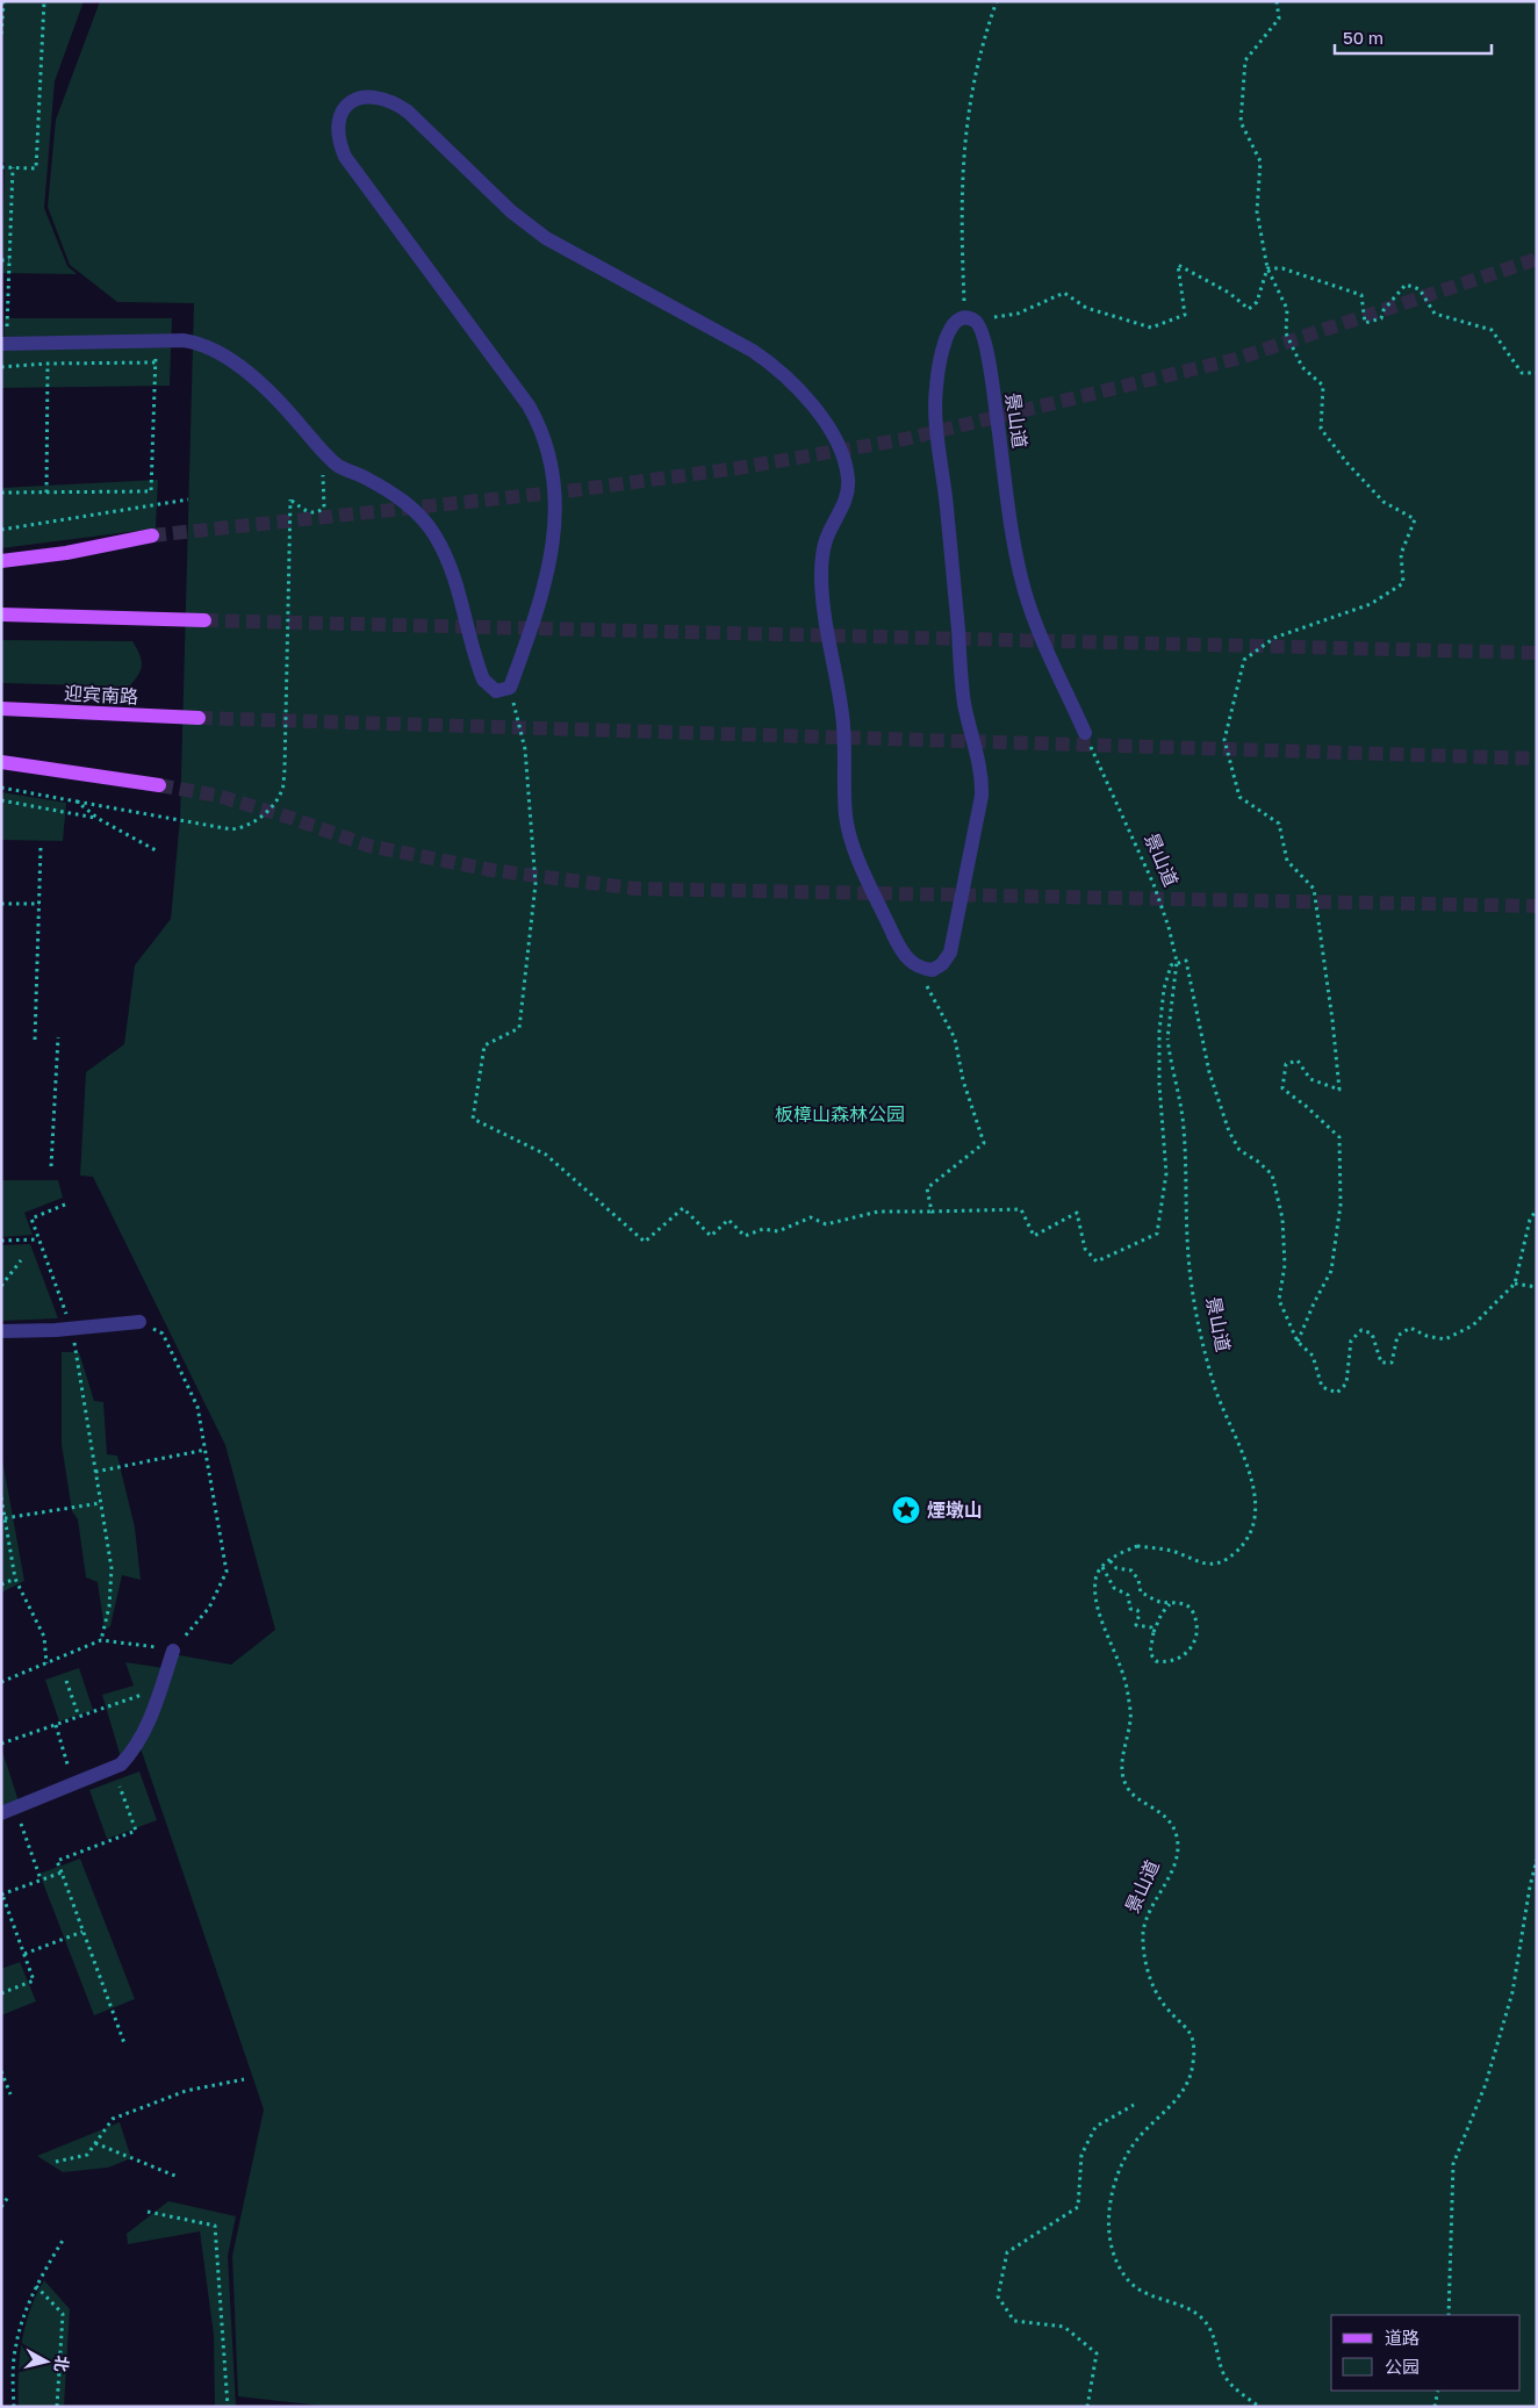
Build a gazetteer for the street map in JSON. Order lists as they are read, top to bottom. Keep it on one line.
{"streets":{"main road":["迎宾南路"],"street":["景山道"]},"parks":["板樟山森林公园"],"places":{"place":["煙墩山"]},"legend":["道路","公园"],"scale_bar":"50 m","north":"right"}
